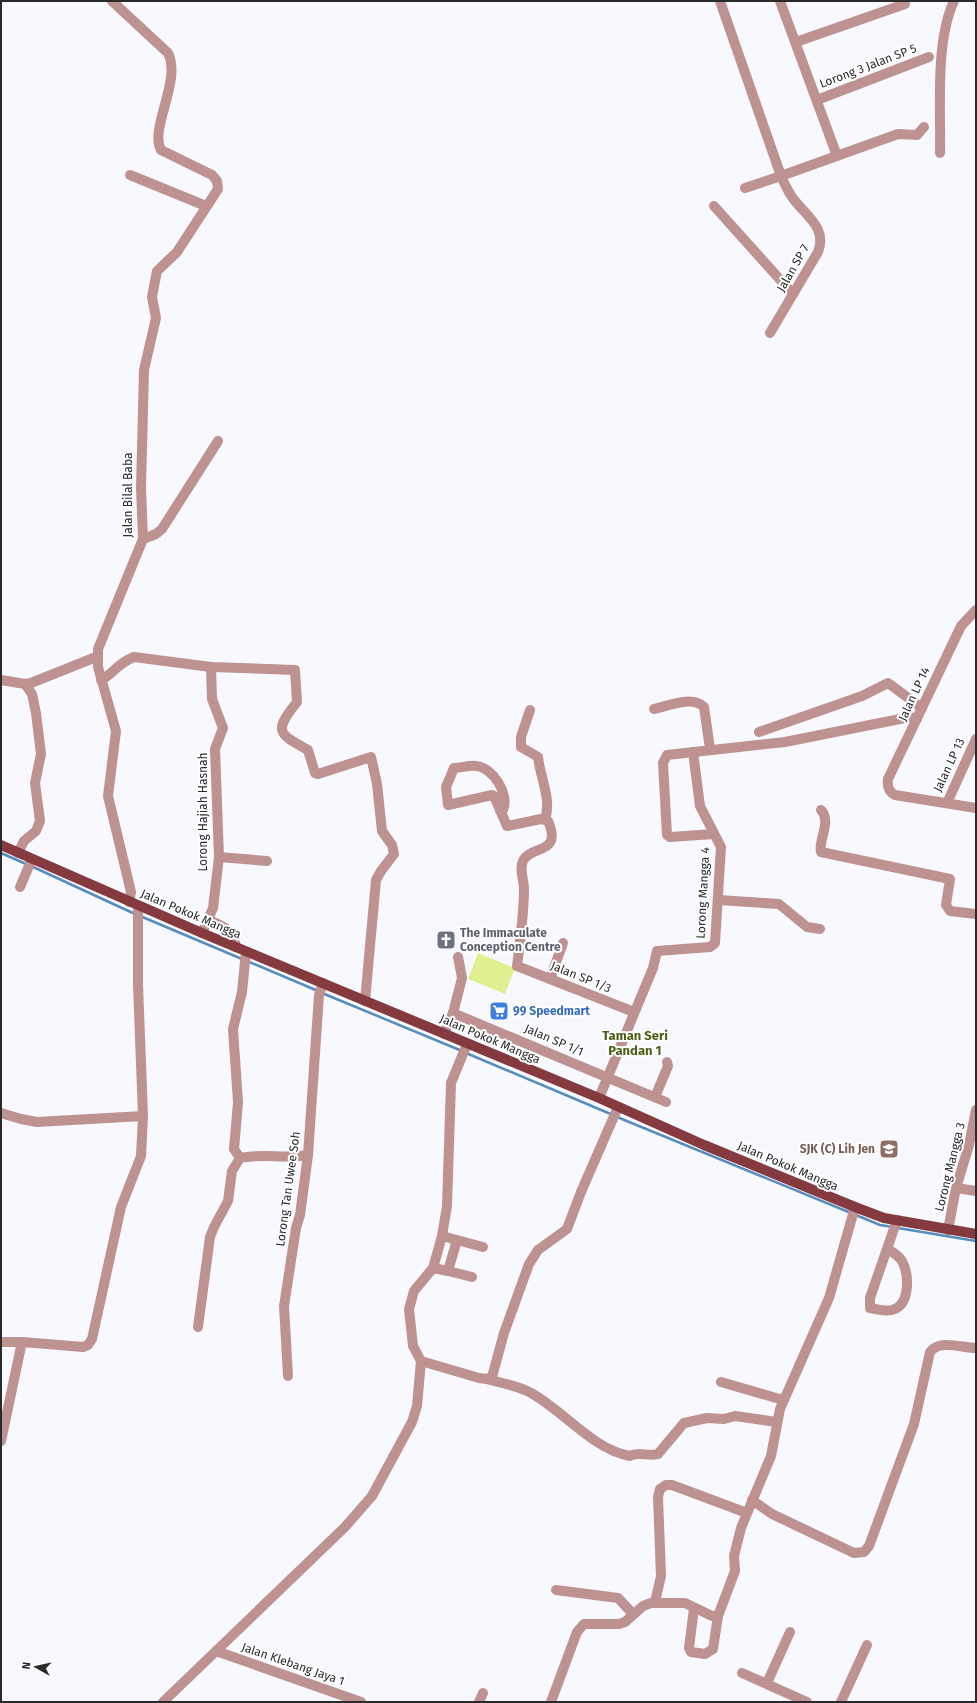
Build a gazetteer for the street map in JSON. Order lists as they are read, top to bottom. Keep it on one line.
{"streets":{"main road":["Jalan Pokok Mangga"],"street":["Lorong 3 Jalan SP 5","Jalan SP 7","Jalan Bilal Baba","Jalan LP 14","Jalan LP 13","Lorong Hajiah Hasnah","Lorong Mangga 4","Jalan SP 1/3","Jalan SP 1/1","Lorong Mangga 3","Lorong Tan Uwee Soh","Jalan Klebang Jaya 1"]},"crossings":[["Jalan Bilal Baba","Jalan Pokok Mangga"],["Jalan LP 14","Jalan LP 13"],["Lorong Hajiah Hasnah","Jalan Pokok Mangga"],["Lorong Mangga 4","Jalan Pokok Mangga"],["Lorong Mangga 4","Jalan SP 1/3"],["Lorong Mangga 4","Jalan SP 1/1"],["Jalan Pokok Mangga","Lorong Mangga 3"],["Jalan Pokok Mangga","Lorong Tan Uwee Soh"]],"districts":["Taman Seri Pandan 1"],"places":{"church":["The Immaculate Conception Centre"],"supermarket":["99 Speedmart"],"school or university":["SJK (C) Lih Jen"]},"north":"left"}
